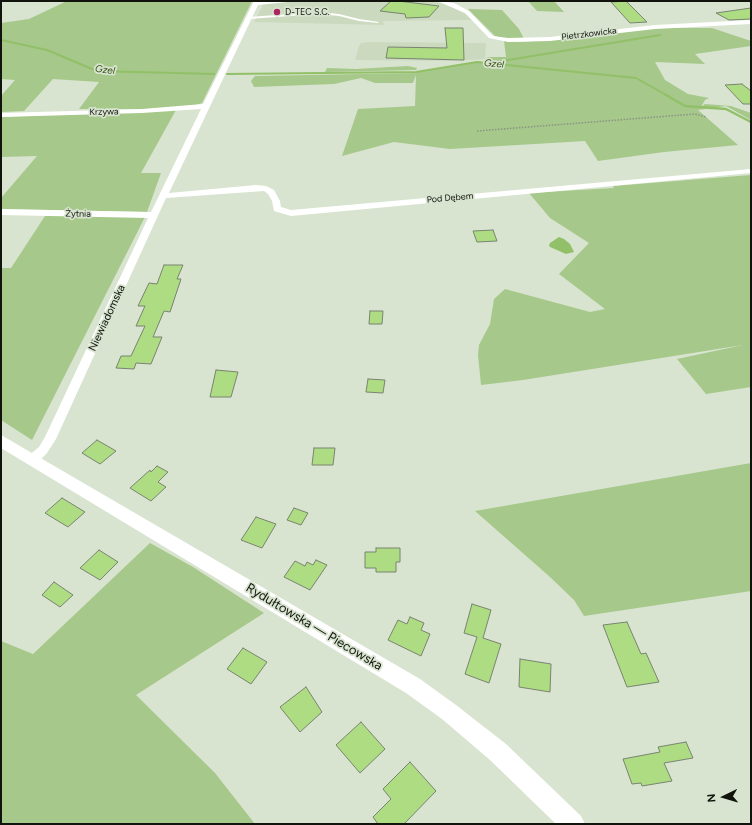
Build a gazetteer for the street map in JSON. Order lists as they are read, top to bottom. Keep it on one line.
{"streets":{"street":["Pietrzkowicka","Krzywa","Pod Dębem","Żytnia","Niewiadomska","Rydułtowska — Piecowska"]},"crossings":[["Krzywa","Niewiadomska"],["Pod Dębem","Niewiadomska"],["Żytnia","Niewiadomska"],["Niewiadomska","Rydułtowska — Piecowska"]],"water":["Gzel"],"places":["D-TEC S.C."],"north":"left"}
